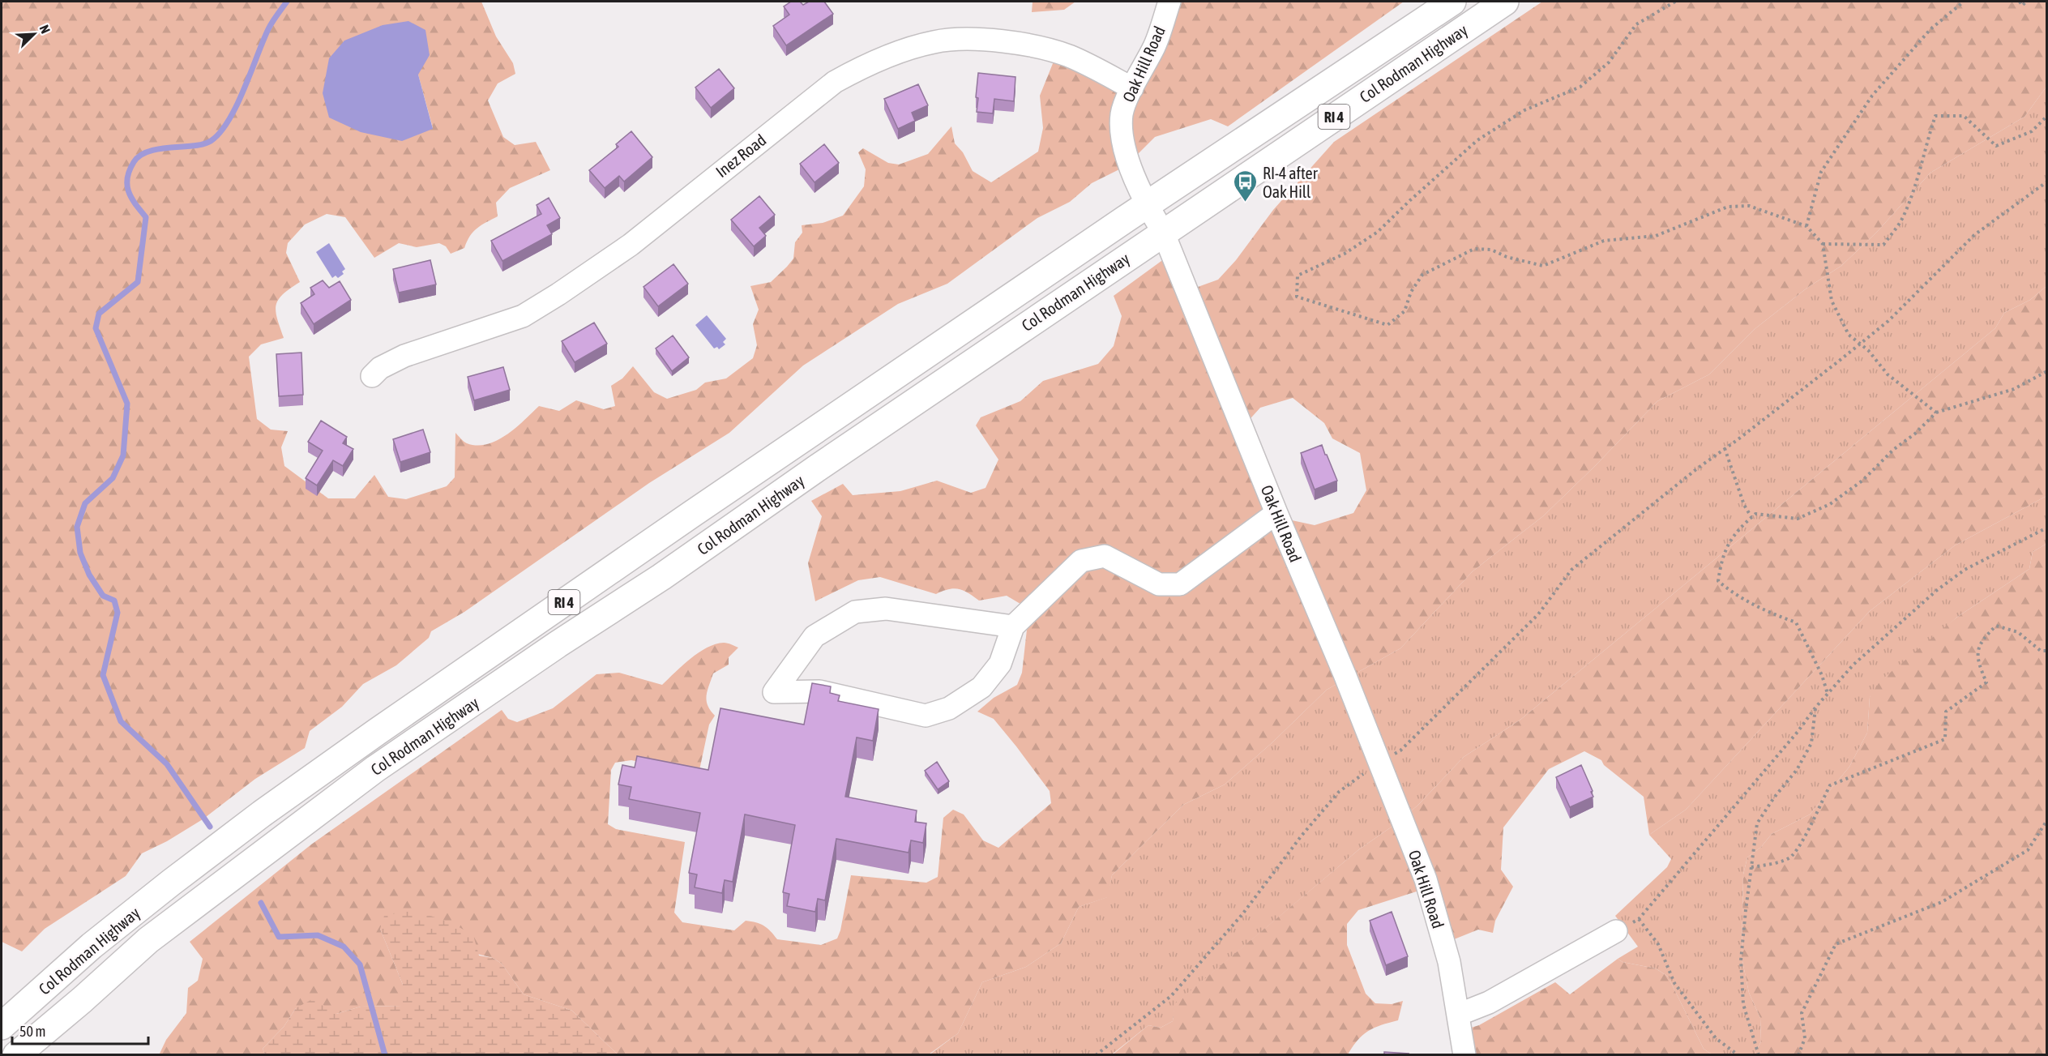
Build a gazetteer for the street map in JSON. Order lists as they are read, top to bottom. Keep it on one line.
{"streets":{"highway":["Col Rodman Highway","RI 4"],"street":["Oak Hill Road","Inez Road"]},"crossings":[["Col Rodman Highway","Oak Hill Road"],["Oak Hill Road","Inez Road"]],"places":{"bus stop":["RI-4 after Oak Hill"]},"scale_bar":"50 m","north":"top right"}
